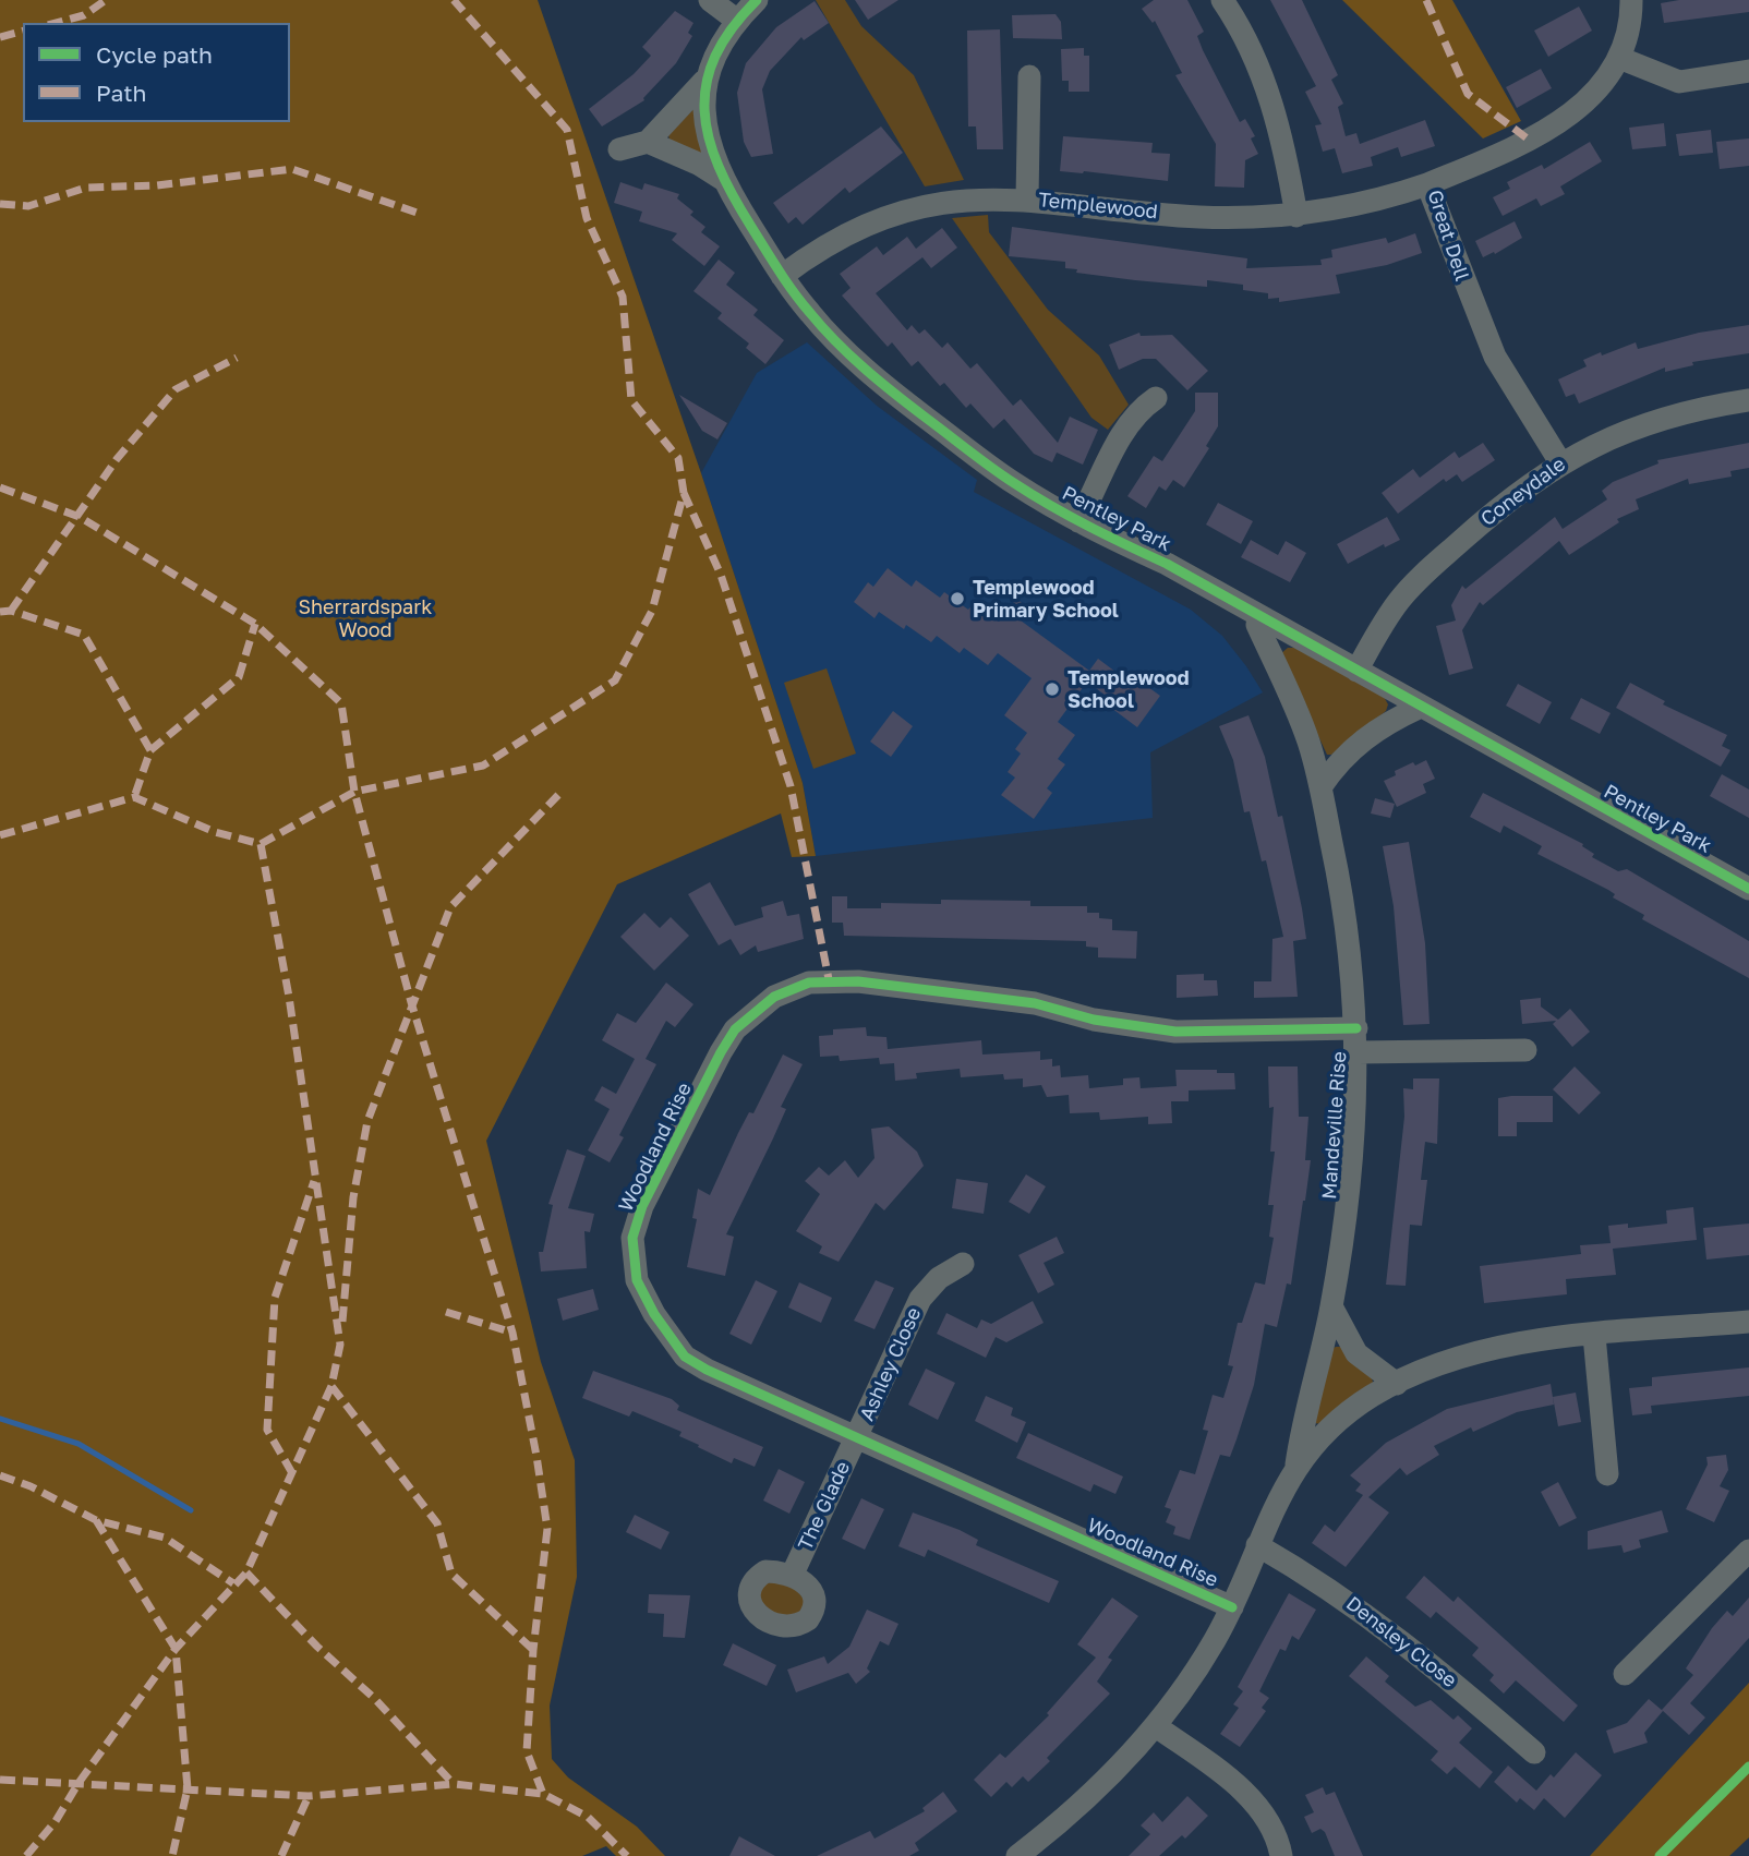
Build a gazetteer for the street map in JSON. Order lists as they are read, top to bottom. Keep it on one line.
{"streets":{"street":["Templewood","Great Dell","Coneydale","Pentley Park","Mandeville Rise","Woodland Rise","Ashley Close","The Glade","Densley Close"]},"crossings":[["Templewood","Great Dell"],["Templewood","Pentley Park"],["Great Dell","Coneydale"],["Coneydale","Pentley Park"],["Pentley Park","Mandeville Rise"],["Mandeville Rise","Woodland Rise"],["Woodland Rise","Ashley Close"],["Woodland Rise","The Glade"],["Ashley Close","The Glade"]],"parks":["Sherrardspark Wood"],"places":["Templewood Primary School","Templewood School"],"legend":["Cycle path","Path"]}
